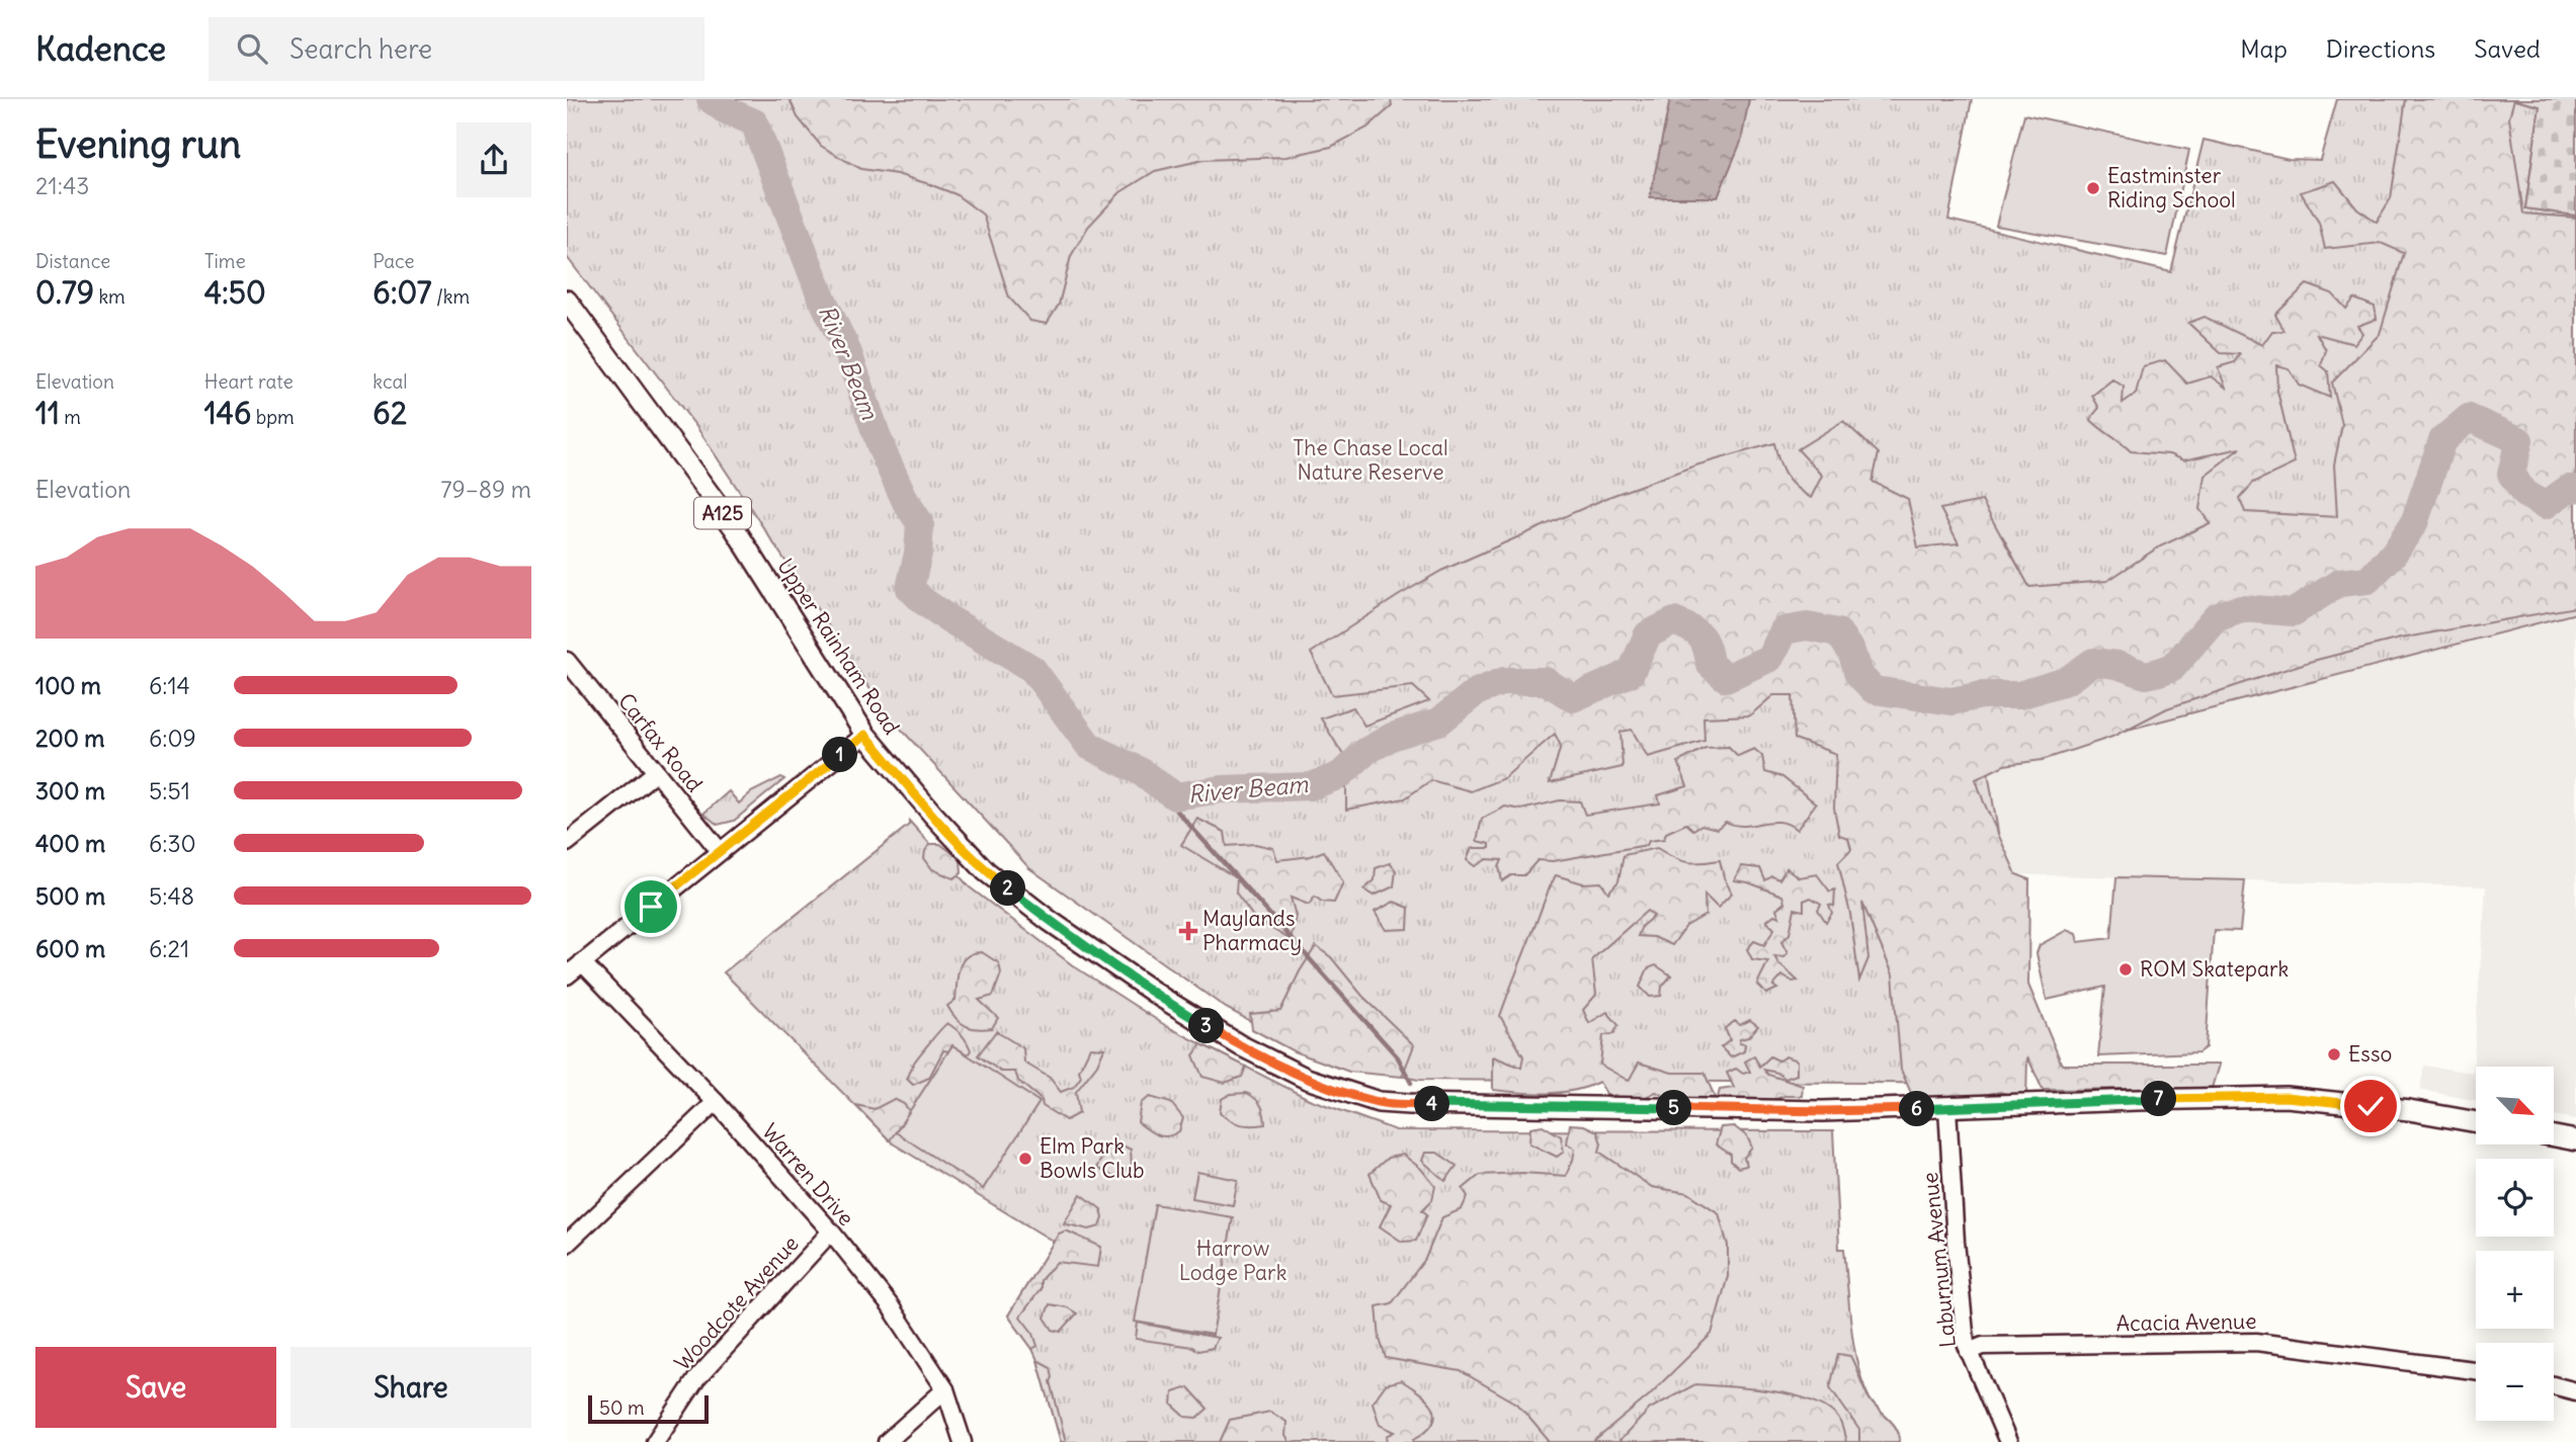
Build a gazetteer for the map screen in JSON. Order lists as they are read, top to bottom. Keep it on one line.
{"streets":{"main road":["A125","Upper Rainham Road"],"street":["Carfax Road","Warren Drive","Laburnum Avenue","Woodcote Avenue","Acacia Avenue"]},"crossings":[["Upper Rainham Road","Laburnum Avenue"],["Warren Drive","Woodcote Avenue"],["Laburnum Avenue","Acacia Avenue"]],"water":["River Beam"],"parks":["The Chase Local Nature Reserve","Harrow Lodge Park"],"places":{"other":["Eastminster Riding School","ROM Skatepark","Esso","Elm Park Bowls Club"],"health":["Maylands Pharmacy"]},"scale_bar":"50 m","north":"bottom right","page":{"header":"Kadence","search":"Search here","nav":["Map","Directions","Saved"],"heading":["Evening run","21:43"],"stats":[["Distance","0.79 km"],["Time","4:50"],["Pace","6:07 /km"],["Elevation","11 m"],["Heart rate","146 bpm"],["kcal","62"]],"chart":["Elevation","79–89 m"],"list":[{"name":"100 m","note":"6:14"},{"name":"200 m","note":"6:09"},{"name":"300 m","note":"5:51"},{"name":"400 m","note":"6:30"},{"name":"500 m","note":"5:48"},{"name":"600 m","note":"6:21"}],"pins":["1","2","3","7","4","5","6"],"map_buttons":["+","−"],"buttons":["Save","Share"],"scale":"50 m"}}
